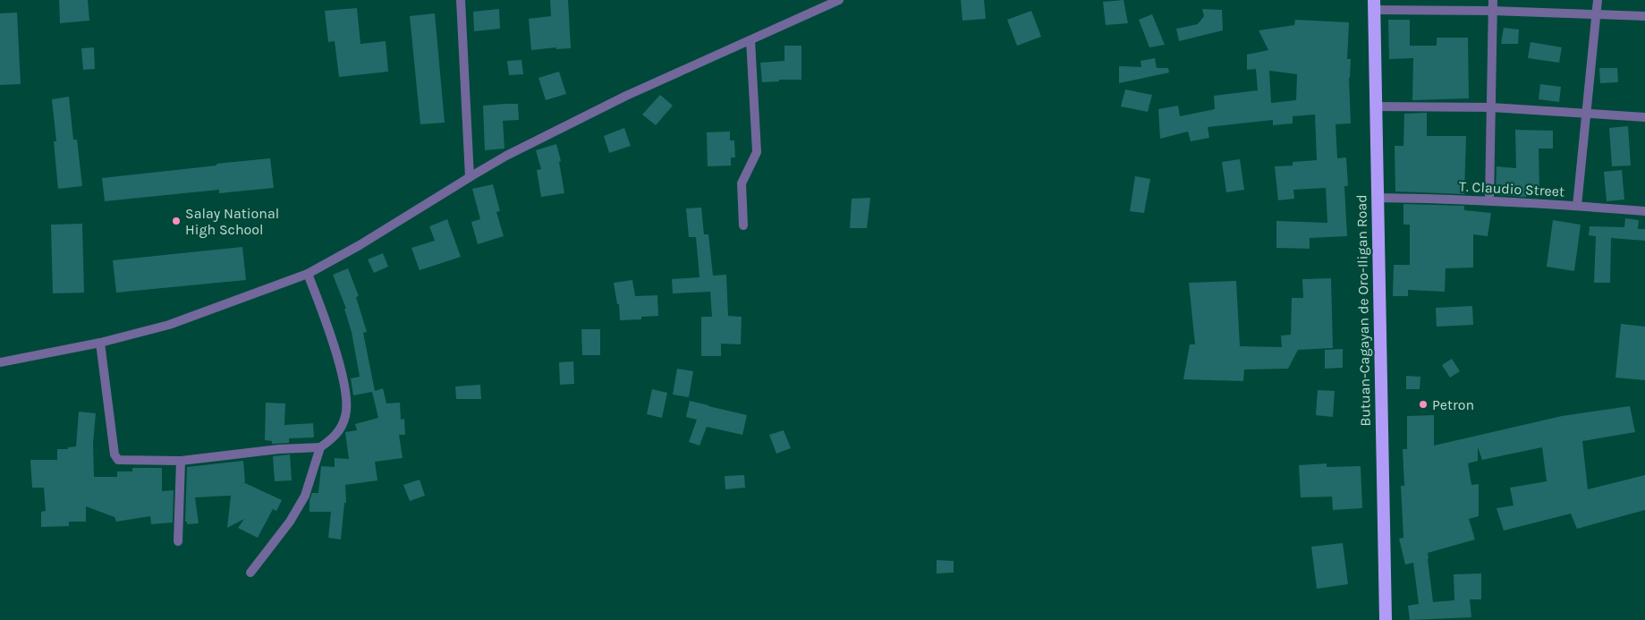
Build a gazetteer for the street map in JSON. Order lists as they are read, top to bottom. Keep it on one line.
{"streets":{"highway":["Butuan-Cagayan de Oro-Iligan Road"],"street":["T. Claudio Street"]},"crossings":[["T. Claudio Street","Butuan-Cagayan de Oro-Iligan Road"]],"places":["Salay National High School","Petron"]}
